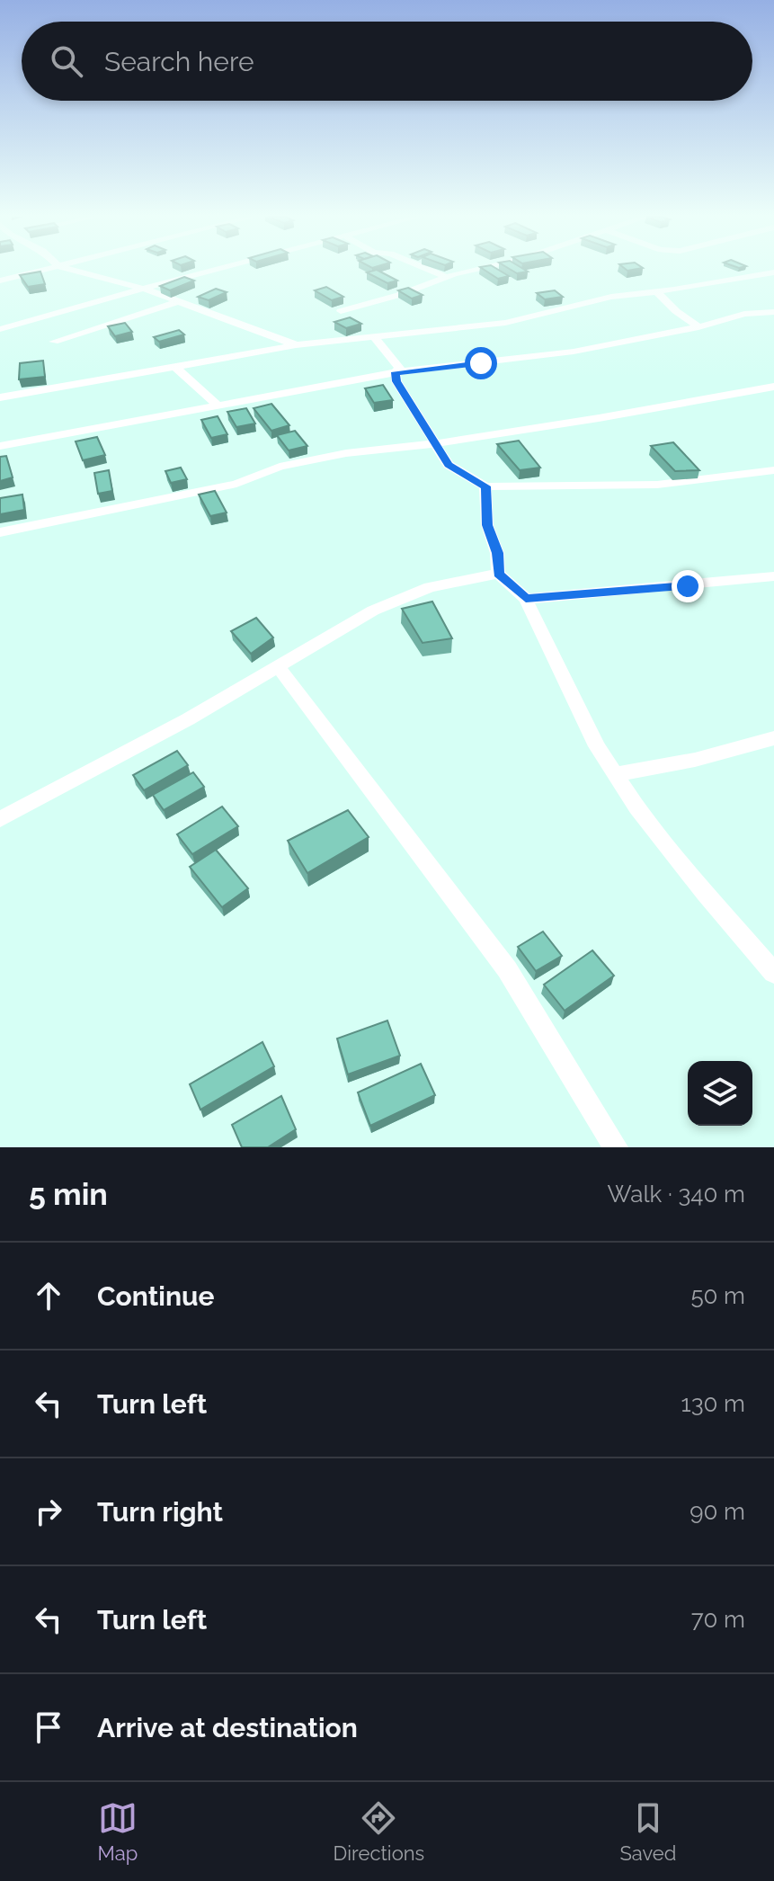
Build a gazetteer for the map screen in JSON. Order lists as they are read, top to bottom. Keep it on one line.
{"page":{"search":"Search here","heading":["5 min","Walk · 340 m"],"list":[["Continue","50 m"],["Turn left","130 m"],["Turn right","90 m"],["Turn left","70 m"],"Arrive at destination"],"nav":["Map","Directions","Saved"]}}
